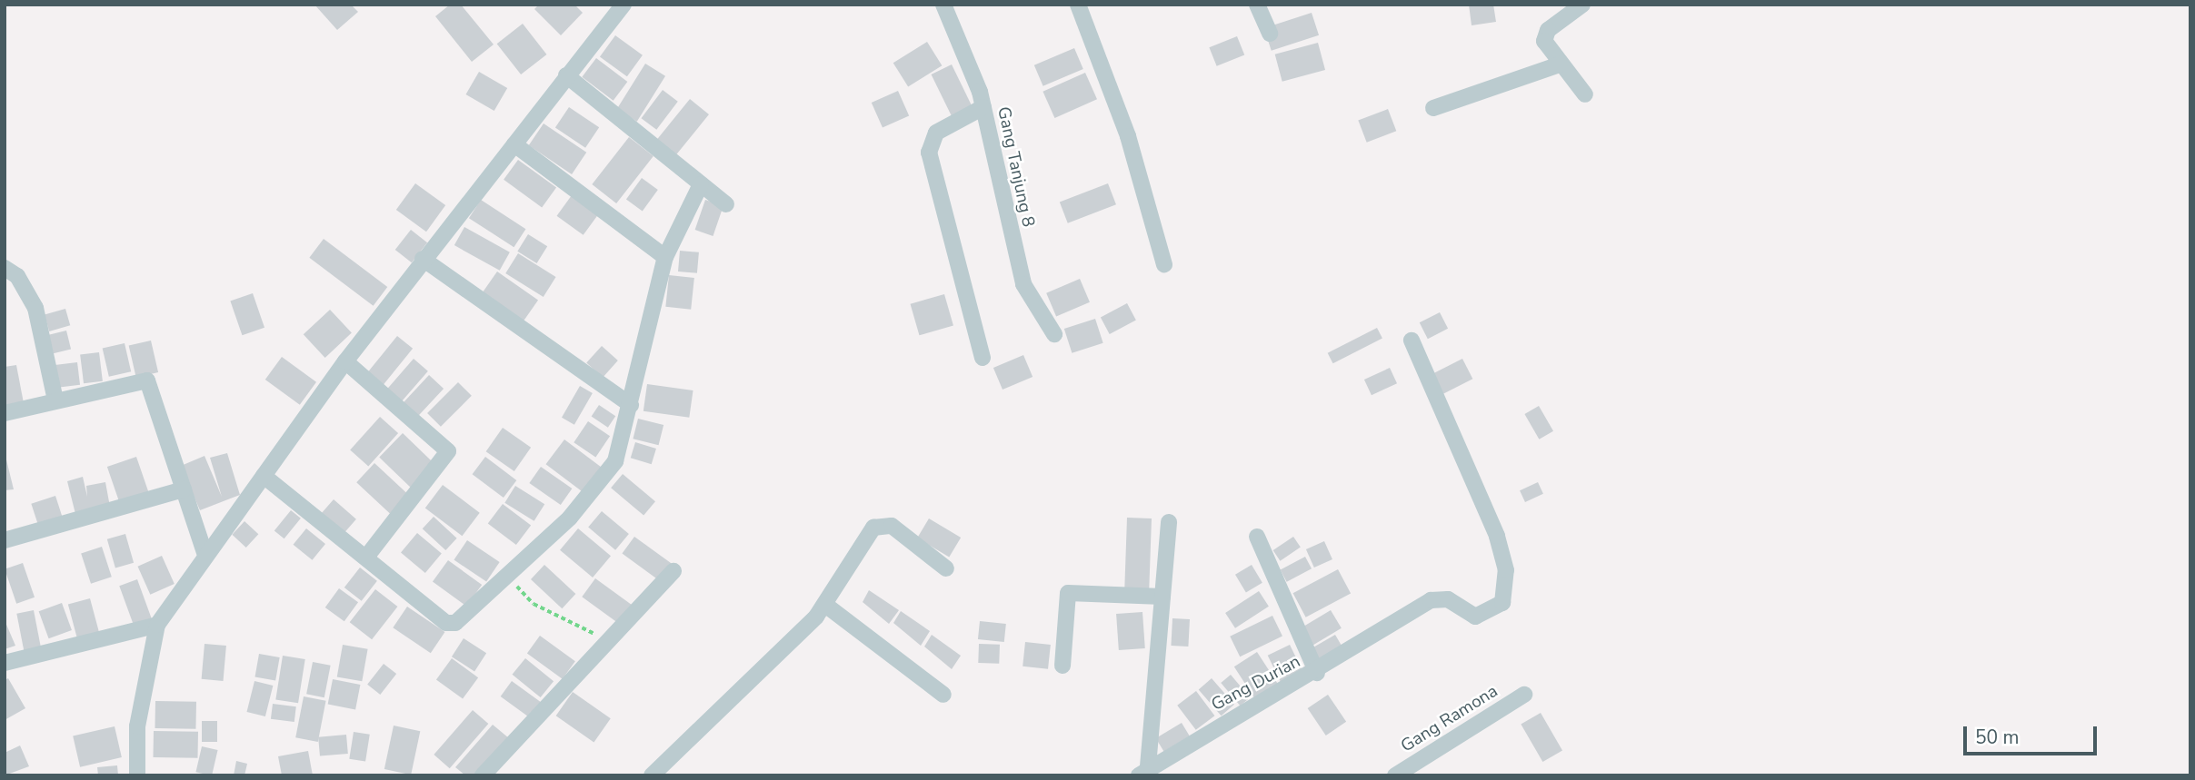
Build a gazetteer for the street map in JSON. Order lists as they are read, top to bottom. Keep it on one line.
{"streets":{"street":["Gang Tanjung 8","Gang Durian","Gang Ramona"]},"scale_bar":"50 m"}
